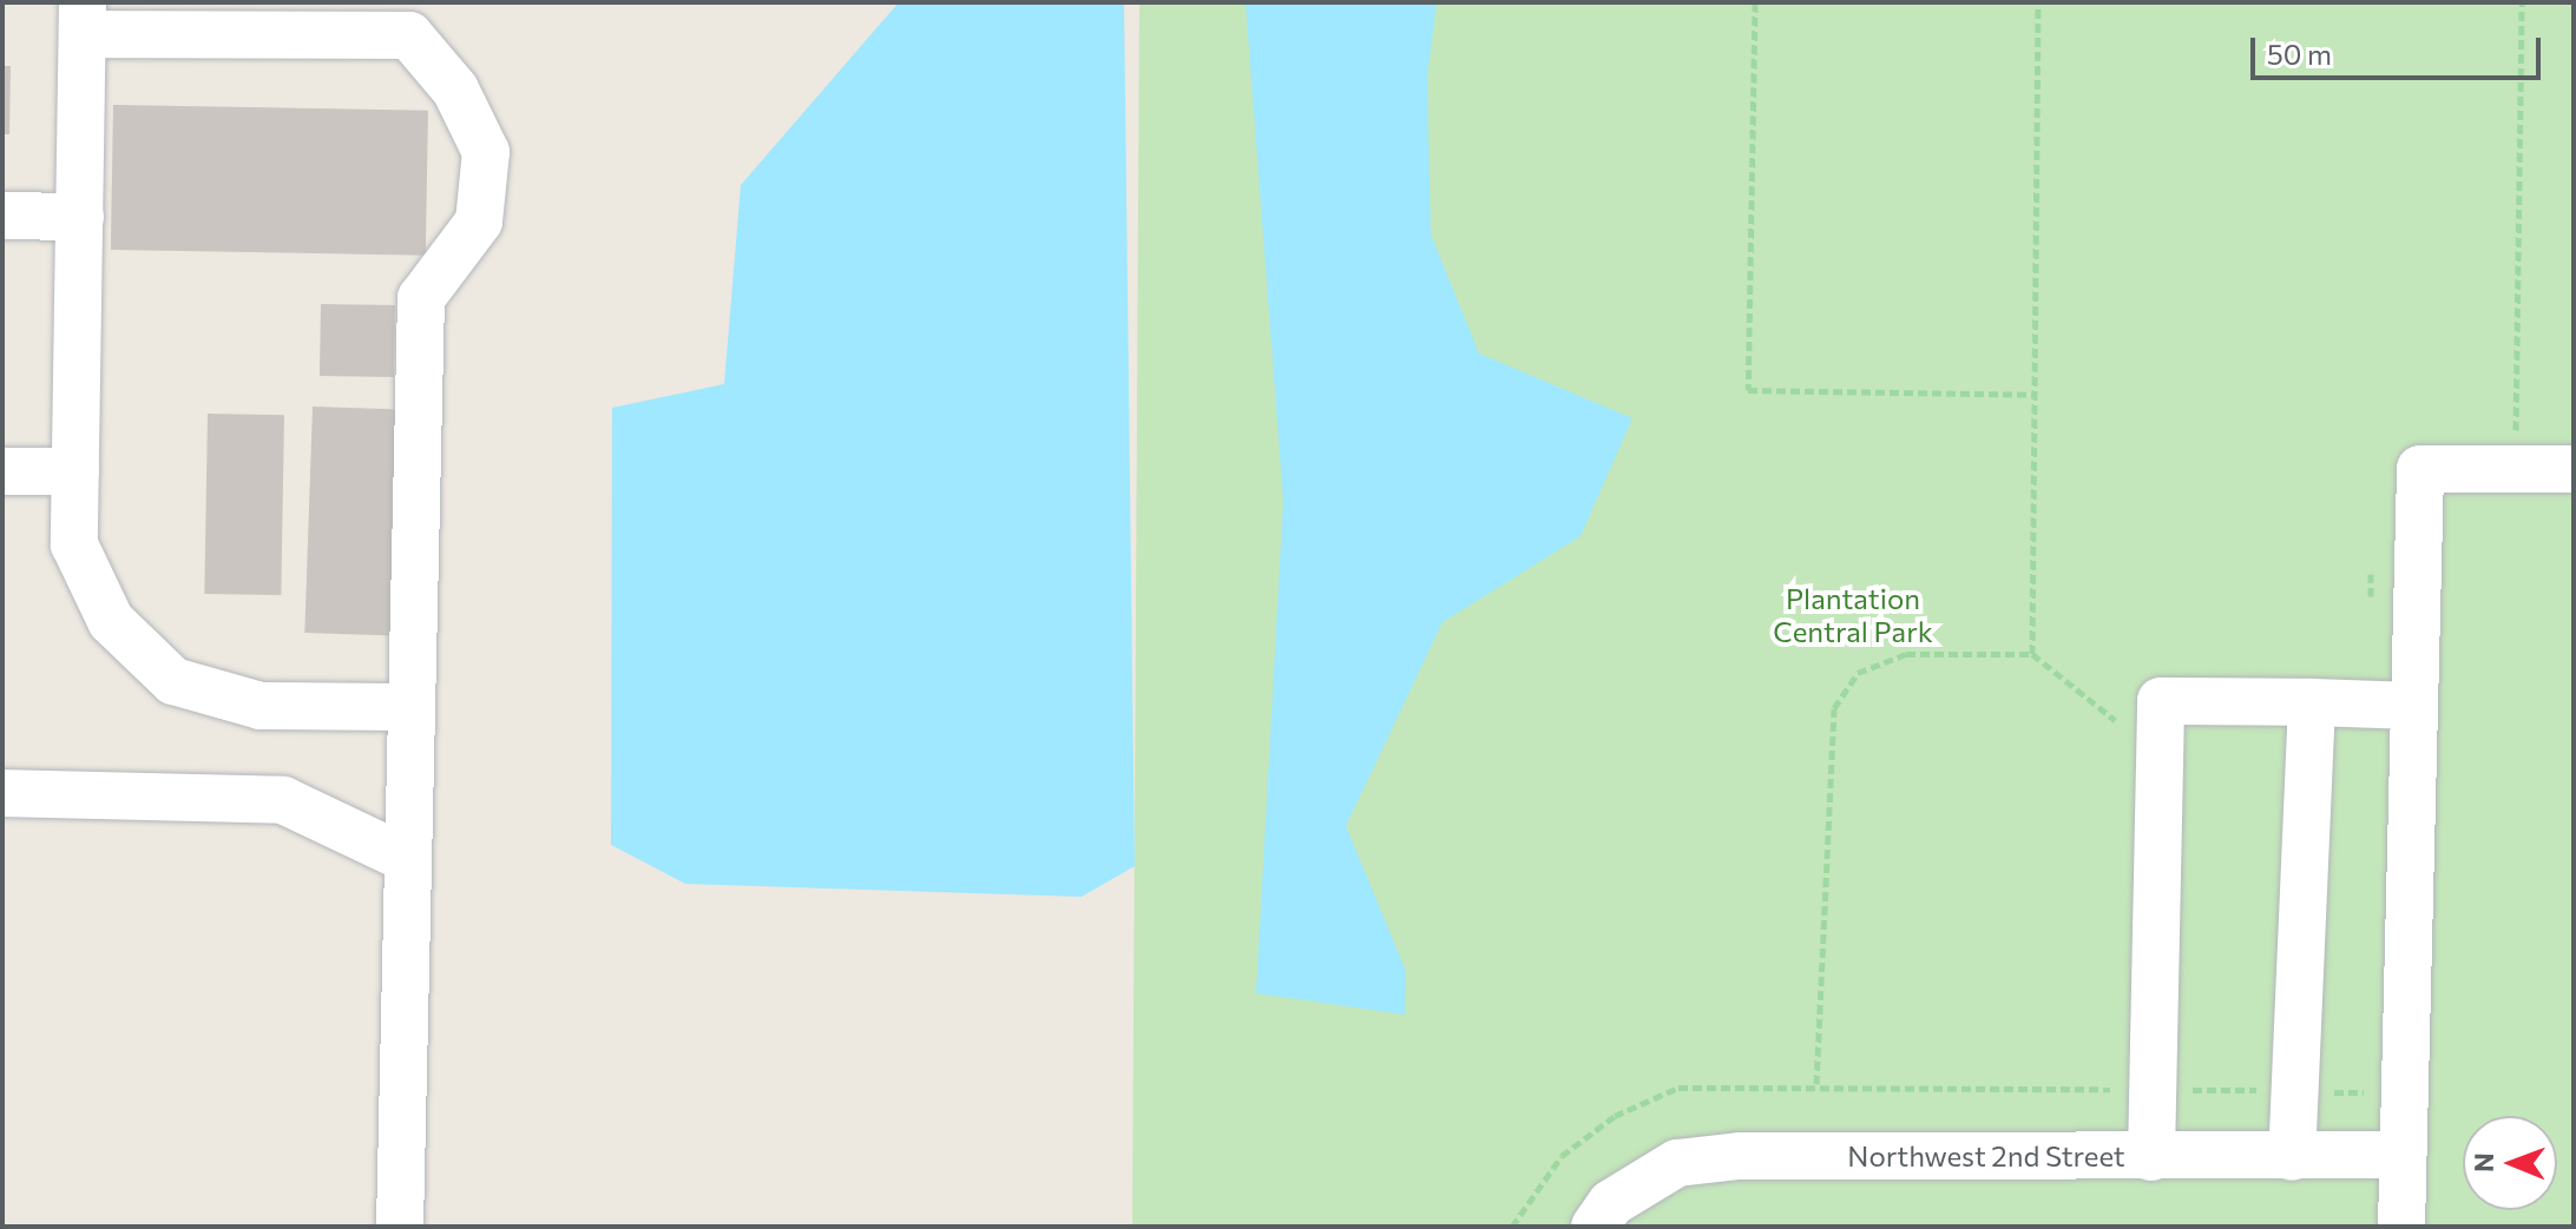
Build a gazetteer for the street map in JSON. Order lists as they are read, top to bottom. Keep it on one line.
{"streets":{"street":["Northwest 2nd Street"]},"parks":["Plantation Central Park"],"scale_bar":"50 m","north":"left"}
